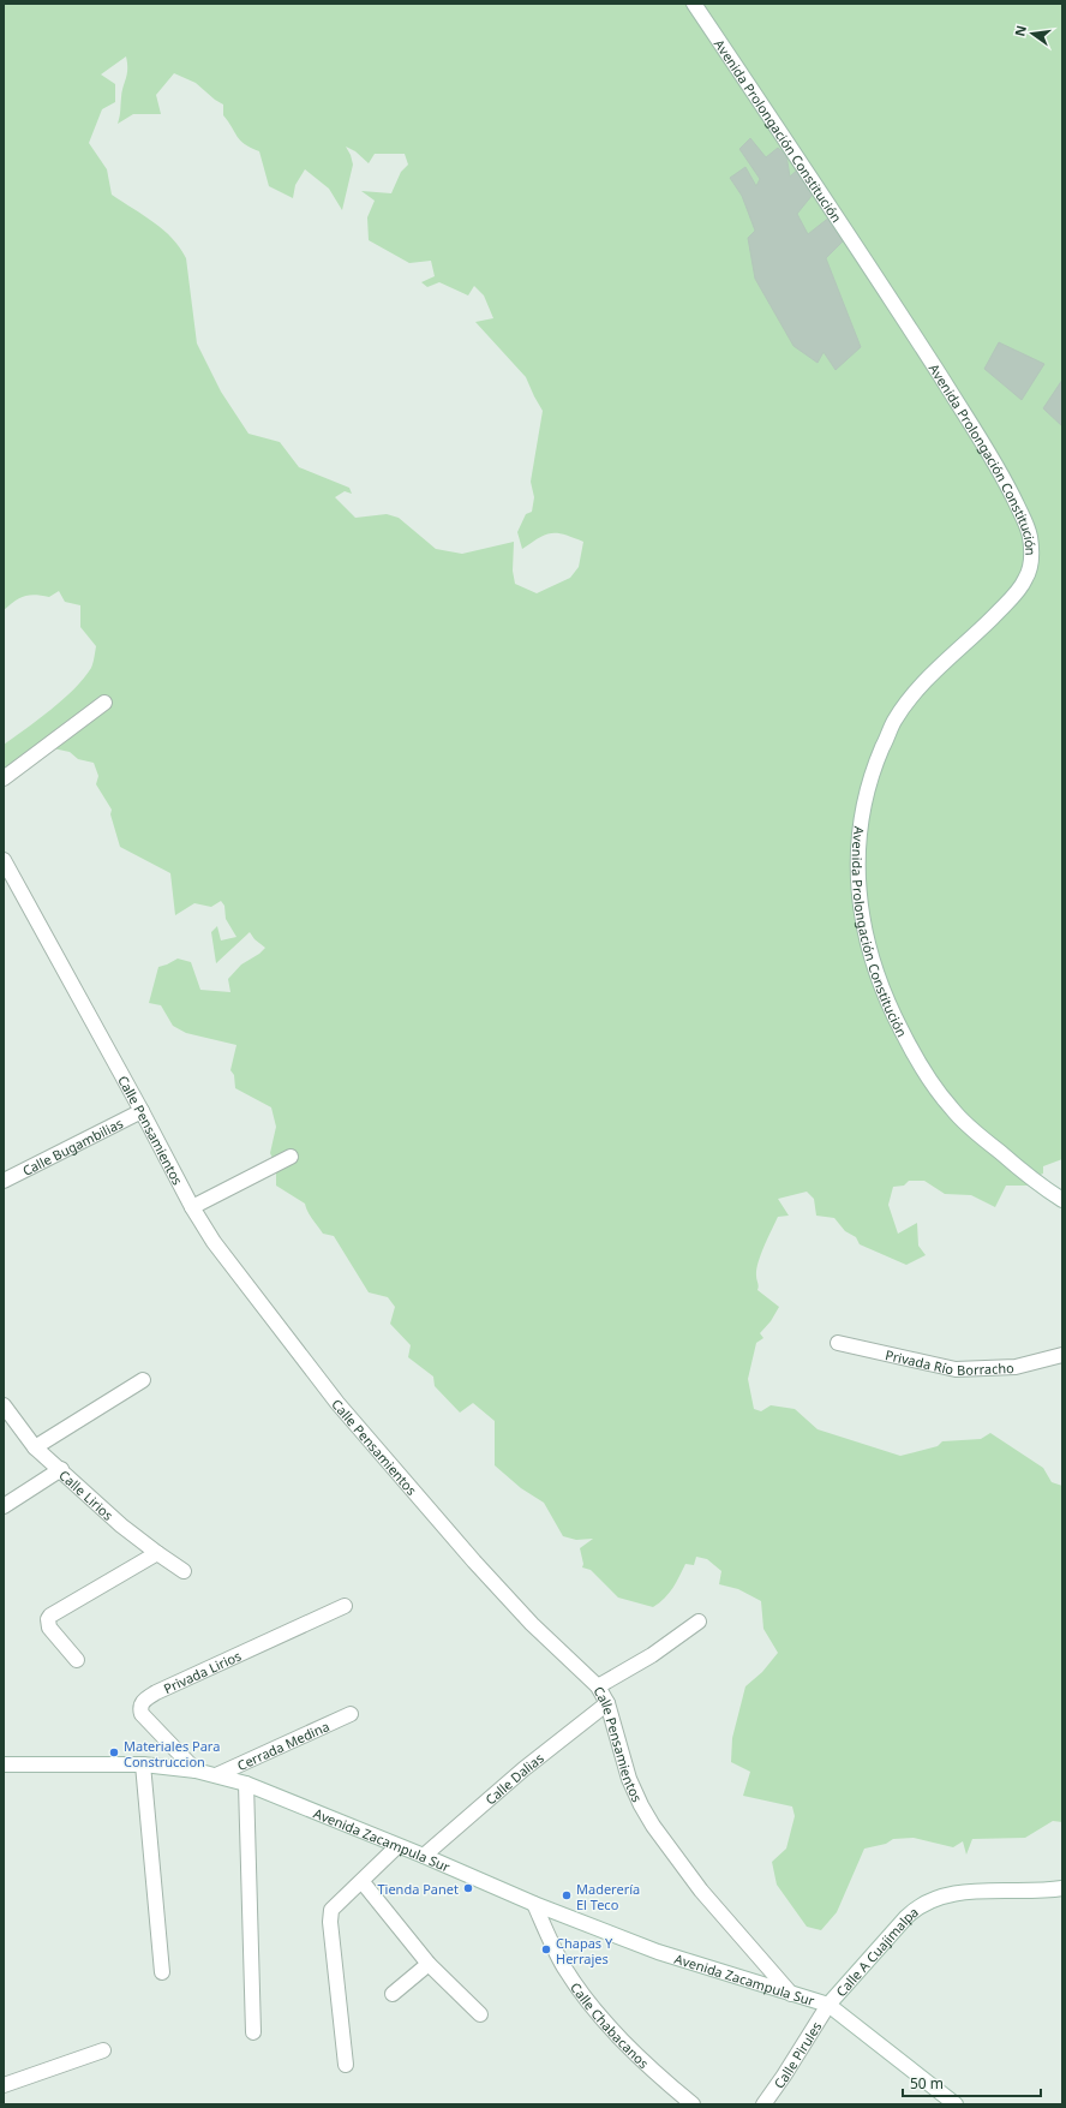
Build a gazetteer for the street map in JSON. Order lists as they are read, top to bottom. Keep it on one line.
{"streets":{"street":["Avenida Prolongación Constitución","Calle Pensamientos","Calle Bugambilias","Privada Río Borracho","Calle Lirios","Privada Lirios","Cerrada Medina","Calle Dalias","Avenida Zacampula Sur","Calle A Cuajimalpa","Calle Chabacanos","Calle Pirules"]},"crossings":[["Calle Pensamientos","Calle Bugambilias"],["Calle Pensamientos","Calle Dalias"],["Calle Pensamientos","Avenida Zacampula Sur"],["Privada Lirios","Avenida Zacampula Sur"],["Cerrada Medina","Avenida Zacampula Sur"],["Calle Dalias","Avenida Zacampula Sur"],["Avenida Zacampula Sur","Calle A Cuajimalpa"],["Avenida Zacampula Sur","Calle Chabacanos"],["Avenida Zacampula Sur","Calle Pirules"],["Calle A Cuajimalpa","Calle Pirules"]],"places":["Materiales Para Construccion","Tienda Panet","Maderería El Teco","Chapas Y Herrajes"],"scale_bar":"50 m","north":"left"}
